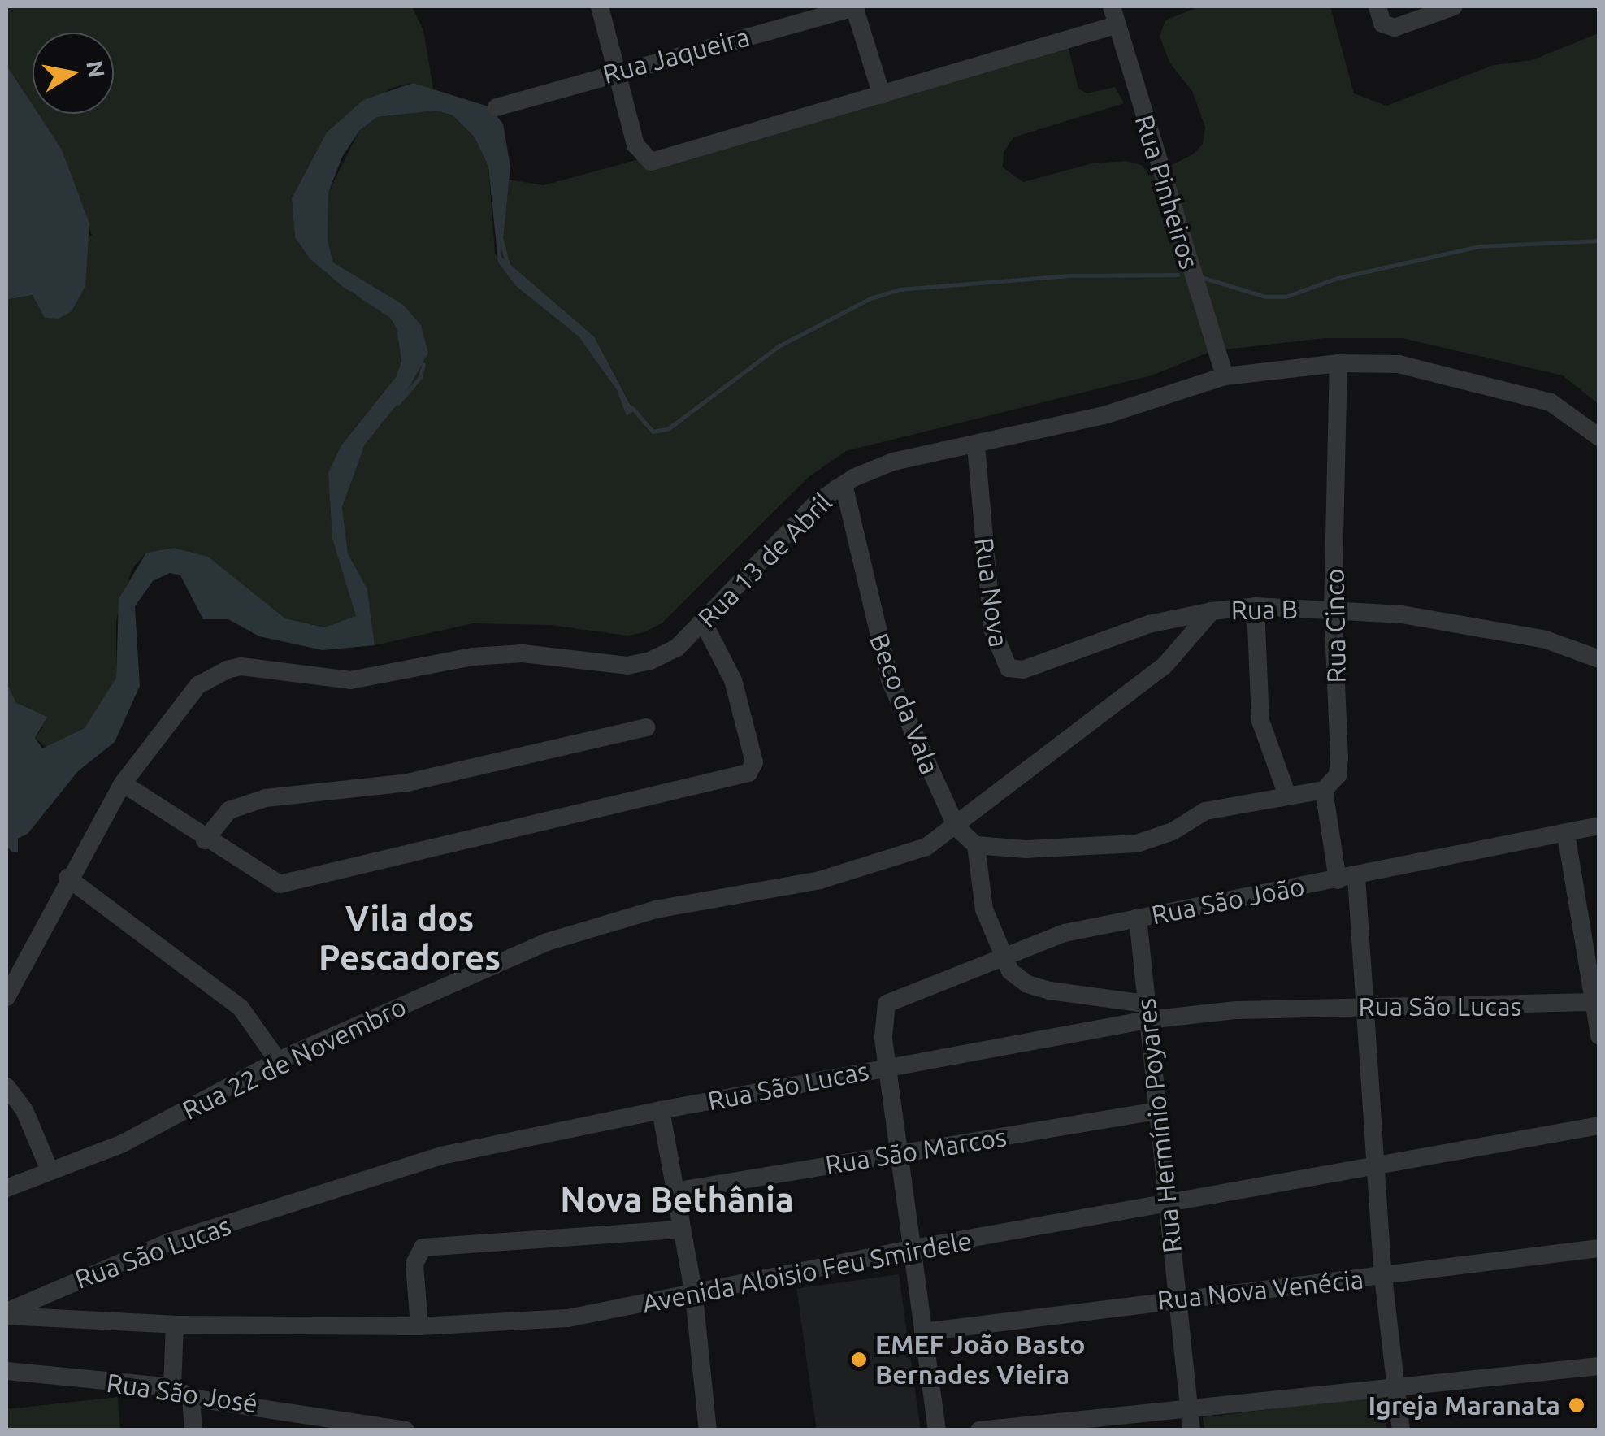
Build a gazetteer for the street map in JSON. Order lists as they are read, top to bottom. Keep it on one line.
{"streets":{"street":["Rua Jaqueira","Rua Pinheiros","Rua 13 de Abril","Rua Nova","Rua B","Rua Cinco","Beco da Vala","Rua São João","Rua São Lucas","Rua 22 de Novembro","Rua Hermínio Poyares","Rua São Marcos","Avenida Aloisio Feu Smirdele","Rua Nova Venécia","Rua São José"]},"crossings":[["Rua Pinheiros","Rua 13 de Abril"],["Rua 13 de Abril","Rua Nova"],["Rua 13 de Abril","Rua Cinco"],["Rua 13 de Abril","Beco da Vala"],["Rua Nova","Rua B"],["Rua B","Rua Cinco"],["Rua B","Beco da Vala"],["Rua B","Rua 22 de Novembro"],["Beco da Vala","Rua 22 de Novembro"],["Rua São João","Rua São Lucas"],["Rua São João","Rua Hermínio Poyares"],["Rua São Lucas","Rua Hermínio Poyares"],["Rua São Lucas","Avenida Aloisio Feu Smirdele"],["Rua Hermínio Poyares","Rua São Marcos"],["Rua Hermínio Poyares","Avenida Aloisio Feu Smirdele"],["Rua Hermínio Poyares","Rua Nova Venécia"]],"districts":["Vila dos Pescadores","Nova Bethânia"],"places":["EMEF João Basto Bernades Vieira","Igreja Maranata"],"north":"right"}
